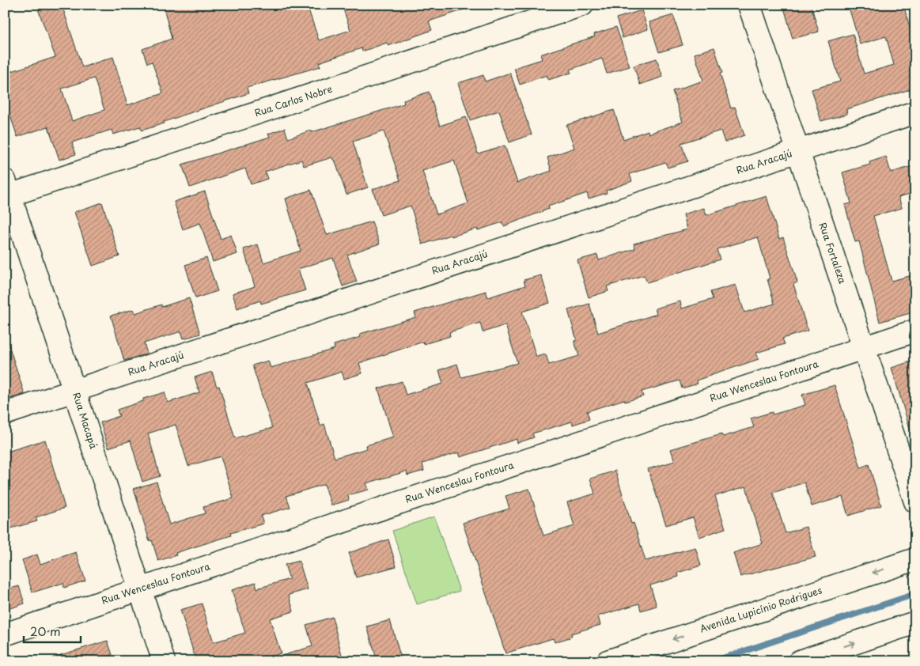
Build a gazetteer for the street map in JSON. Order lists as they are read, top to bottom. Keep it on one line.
{"streets":{"street":["Rua Carlos Nobre","Rua Aracajú","Rua Fortaleza","Rua Wenceslau Fontoura","Rua Macapá","Avenida Lupicínio Rodrigues"]},"crossings":[["Rua Carlos Nobre","Rua Macapá"],["Rua Aracajú","Rua Fortaleza"],["Rua Aracajú","Rua Macapá"],["Rua Fortaleza","Rua Wenceslau Fontoura"],["Rua Wenceslau Fontoura","Rua Macapá"]],"scale_bar":"20 m"}
